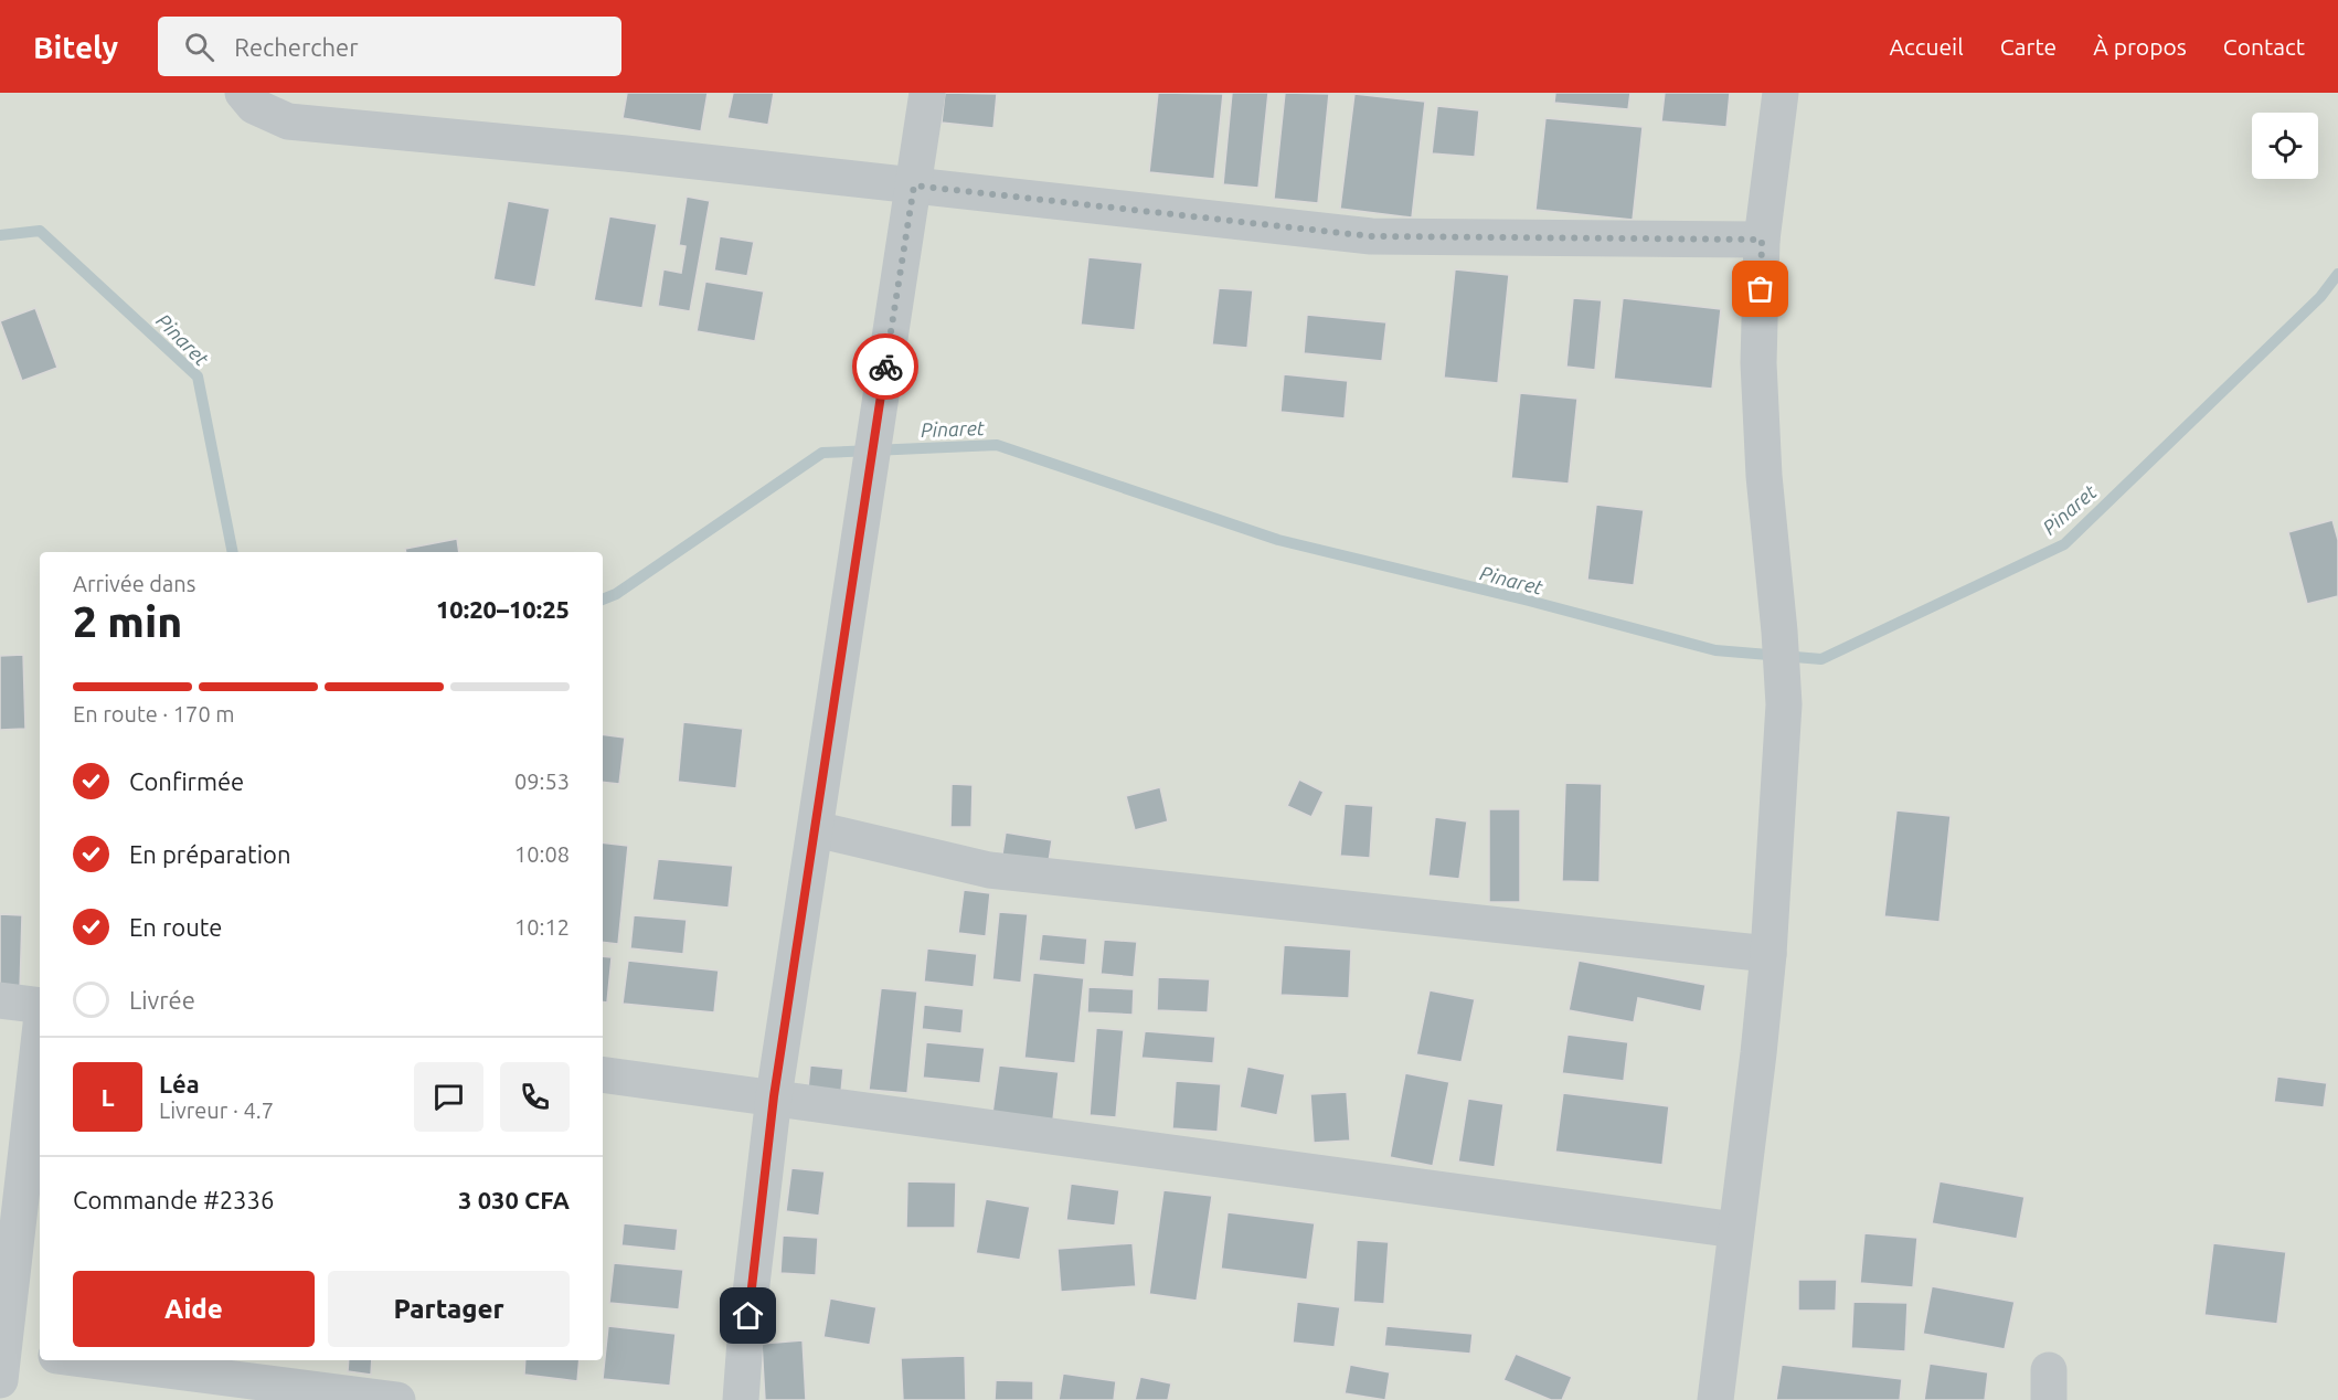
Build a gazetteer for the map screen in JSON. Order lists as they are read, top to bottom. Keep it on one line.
{"water":["Pinaret"],"page":{"header":"Bitely","search":"Rechercher","nav":["Accueil","Carte","À propos","Contact"],"heading":["2 min","Arrivée dans","10:20–10:25"],"panel":["Léa","Livreur · 4.7","Commande #2336","3 030 CFA"],"bar":"En route · 170 m","list":[["Confirmée","09:53"],["En préparation","10:08"],["En route","10:12"],"Livrée"],"round":"L","buttons":["Aide","Partager"]}}
